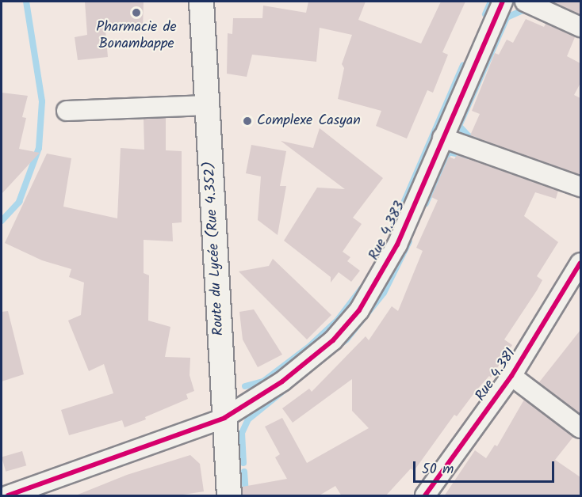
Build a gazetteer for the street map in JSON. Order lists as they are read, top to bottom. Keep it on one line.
{"streets":{"main road":["Route du Lycée (Rue 4.352)"],"street":["Rue 4.383","Rue 4.381"]},"crossings":[["Rue 4.383","Route du Lycée (Rue 4.352)"]],"places":["Pharmacie de Bonambappe","Complexe Casyan"],"scale_bar":"50 m"}
